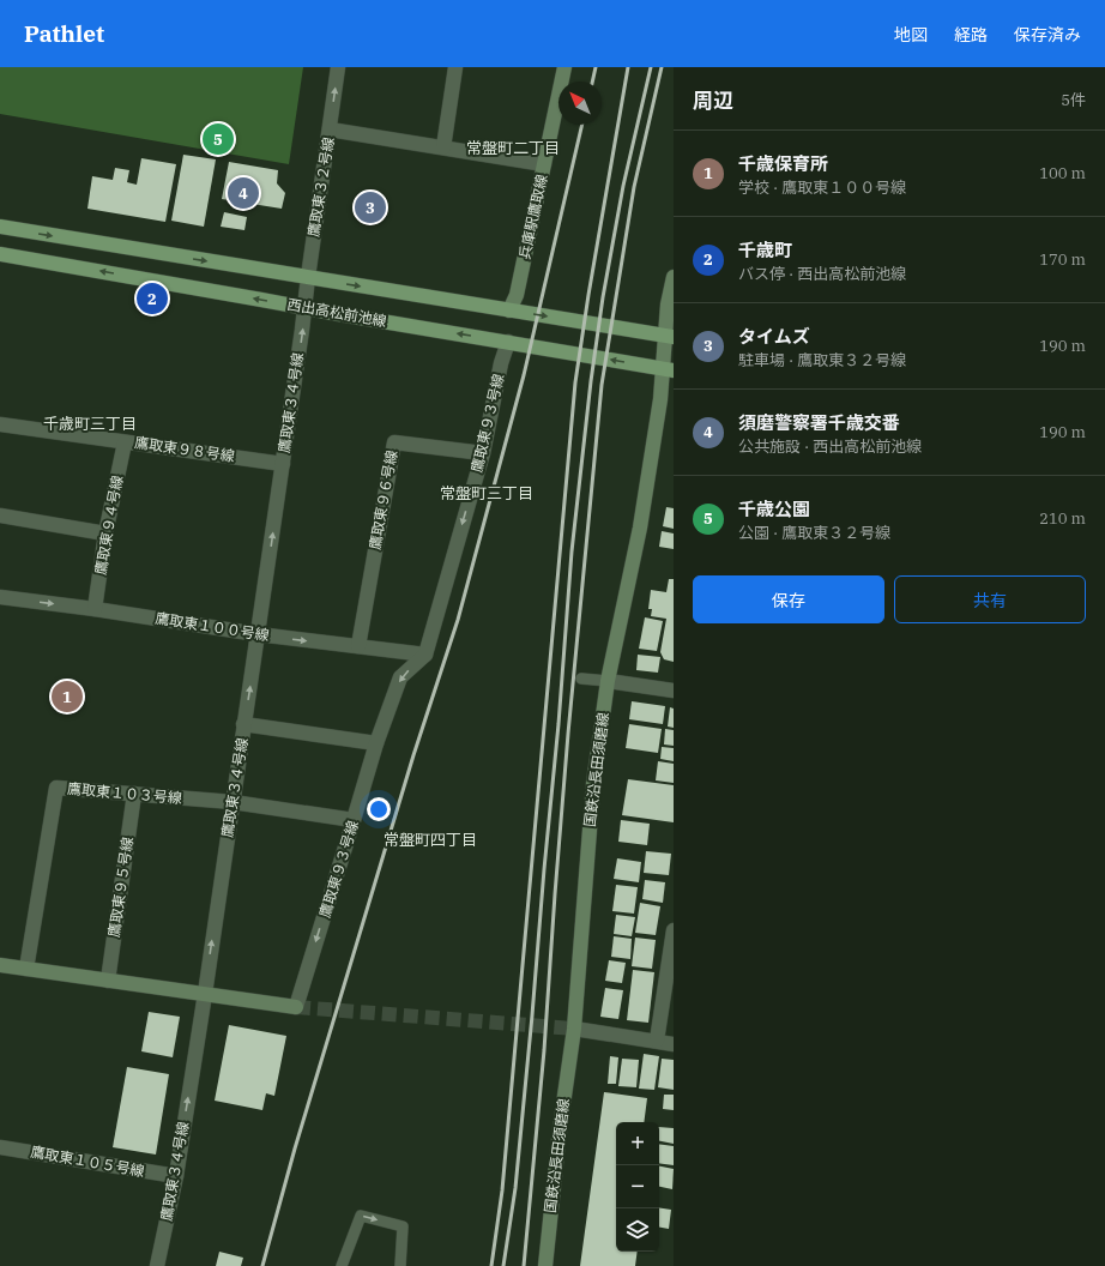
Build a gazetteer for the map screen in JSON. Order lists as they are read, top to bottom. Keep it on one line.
{"streets":{"main road":["西出高松前池線"],"street":["鷹取東３２号線","兵庫駅鷹取線","鷹取東３４号線","鷹取東９３号線","鷹取東９８号線","鷹取東９６号線","鷹取東９４号線","鷹取東１００号線","国鉄沿長田須磨線","鷹取東１０３号線","鷹取東９５号線","鷹取東１０５号線"]},"crossings":[["鷹取東３２号線","西出高松前池線"],["鷹取東３２号線","鷹取東３４号線"],["兵庫駅鷹取線","西出高松前池線"],["西出高松前池線","鷹取東３４号線"],["西出高松前池線","鷹取東９３号線"],["西出高松前池線","国鉄沿長田須磨線"],["鷹取東３４号線","鷹取東９３号線"],["鷹取東３４号線","鷹取東９８号線"],["鷹取東３４号線","鷹取東１００号線"],["鷹取東３４号線","鷹取東１０３号線"],["鷹取東３４号線","鷹取東１０５号線"],["鷹取東９３号線","鷹取東９６号線"],["鷹取東９３号線","鷹取東１００号線"],["鷹取東９３号線","鷹取東１０３号線"],["鷹取東９３号線","鷹取東９５号線"],["鷹取東９８号線","鷹取東９４号線"],["鷹取東９６号線","鷹取東１００号線"],["鷹取東９４号線","鷹取東１００号線"],["鷹取東１０３号線","鷹取東９５号線"]],"one_way":["鷹取東３４号線","鷹取東９３号線"],"districts":["常盤町二丁目","千歳町三丁目","常盤町三丁目","常盤町四丁目"],"north":"top left","page":{"header":"Pathlet","nav":["地図","経路","保存済み"],"heading":["周辺","5件"],"pins":["5","4","3","2","1"],"list":[{"mark":"1","name":"千歳保育所","note":"学校 · 鷹取東１００号線","value":"100 m"},{"mark":"2","name":"千歳町","note":"バス停 · 西出高松前池線","value":"170 m"},{"mark":"3","name":"タイムズ","note":"駐車場 · 鷹取東３２号線","value":"190 m"},{"mark":"4","name":"須磨警察署千歳交番","note":"公共施設 · 西出高松前池線","value":"190 m"},{"mark":"5","name":"千歳公園","note":"公園 · 鷹取東３２号線","value":"210 m"}],"buttons":["保存","共有"],"map_buttons":["+","−"]}}
